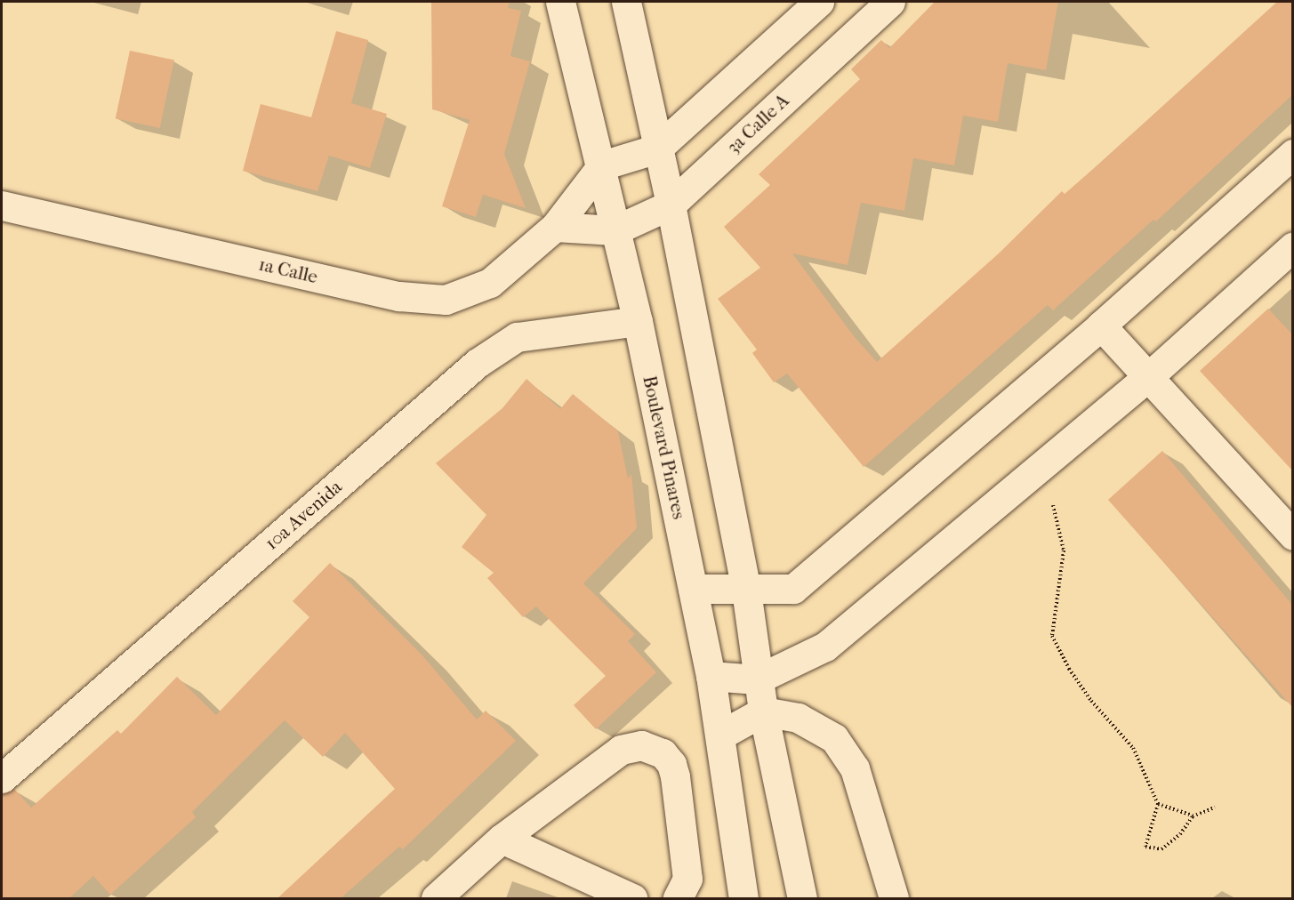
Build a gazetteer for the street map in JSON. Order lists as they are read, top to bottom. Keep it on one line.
{"streets":{"street":["3a Calle A","1a Calle","Boulevard Pinares","10a Avenida"]},"crossings":[["3a Calle A","Boulevard Pinares"],["1a Calle","Boulevard Pinares"],["Boulevard Pinares","10a Avenida"]]}
